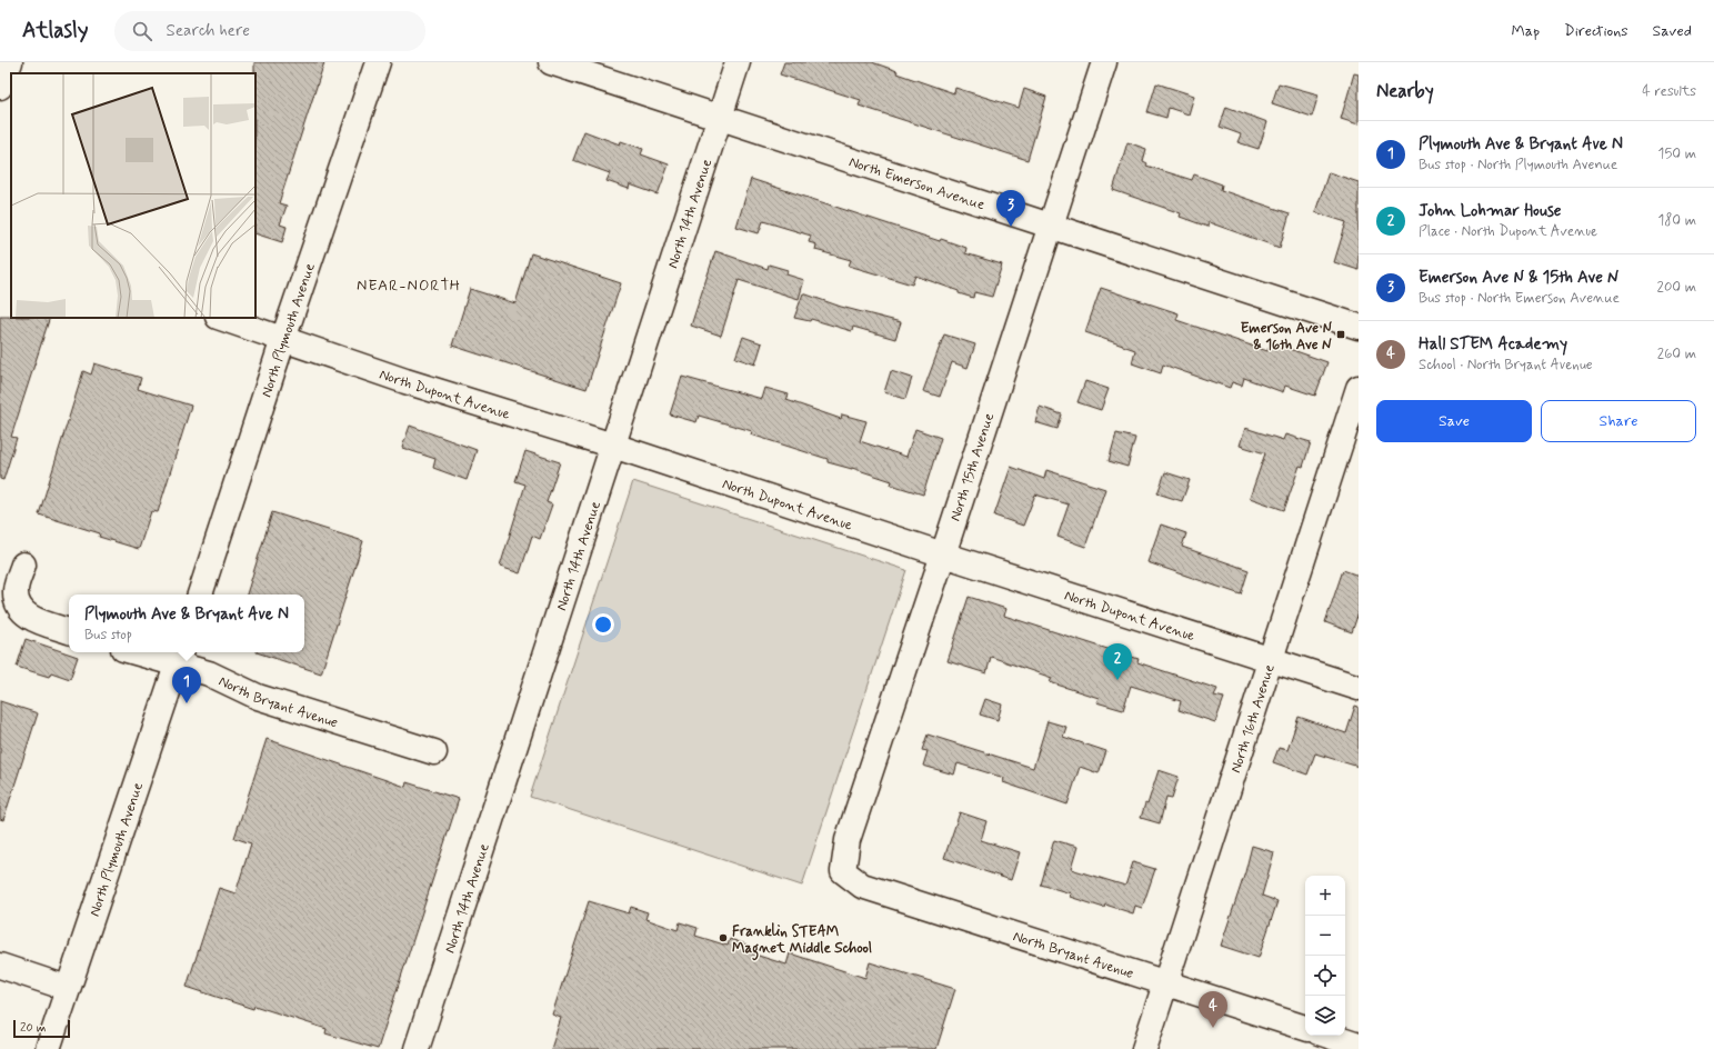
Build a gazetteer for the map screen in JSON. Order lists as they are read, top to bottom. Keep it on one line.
{"streets":{"street":["North Emerson Avenue","North 14th Avenue","North Plymouth Avenue","North Dupont Avenue","North 15th Avenue","North Bryant Avenue","North 16th Avenue"]},"crossings":[["North Emerson Avenue","North 14th Avenue"],["North Emerson Avenue","North 15th Avenue"],["North 14th Avenue","North Dupont Avenue"],["North Plymouth Avenue","North Dupont Avenue"],["North Plymouth Avenue","North Bryant Avenue"],["North Dupont Avenue","North 15th Avenue"],["North Dupont Avenue","North 16th Avenue"],["North 15th Avenue","North Bryant Avenue"],["North Bryant Avenue","North 16th Avenue"]],"districts":["NEAR-NORTH"],"places":{"transit":["Emerson Ave N & 16th Ave N"],"other":["Franklin STEAM Magnet Middle School"]},"scale_bar":"20 m","page":{"header":"Atlasly","search":"Search here","nav":["Map","Directions","Saved"],"heading":["Nearby","4 results"],"list":[{"mark":"1","name":"Plymouth Ave & Bryant Ave N","note":"Bus stop · North Plymouth Avenue","value":"150 m"},{"mark":"2","name":"John Lohmar House","note":"Place · North Dupont Avenue","value":"180 m"},{"mark":"3","name":"Emerson Ave N & 15th Ave N","note":"Bus stop · North Emerson Avenue","value":"200 m"},{"mark":"4","name":"Hall STEM Academy","note":"School · North Bryant Avenue","value":"260 m"}],"pins":["3","2","1","4"],"buttons":["Save","Share"],"popup":["Plymouth Ave & Bryant Ave N","Bus stop"],"map_buttons":["+","−"],"scale":"20 m"}}
